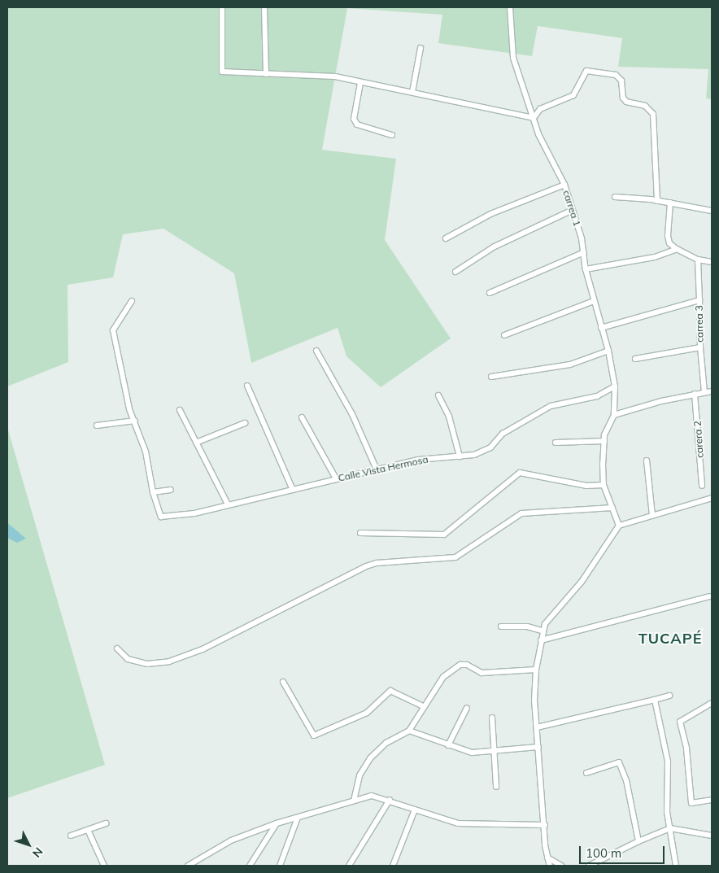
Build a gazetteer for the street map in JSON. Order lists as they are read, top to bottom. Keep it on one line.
{"streets":{"street":["carrea 1","carrea 3","carera 2","Calle Vista Hermosa"]},"crossings":[["carrea 1","Calle Vista Hermosa"]],"districts":["TUCAPÉ"],"scale_bar":"100 m","north":"bottom right"}
